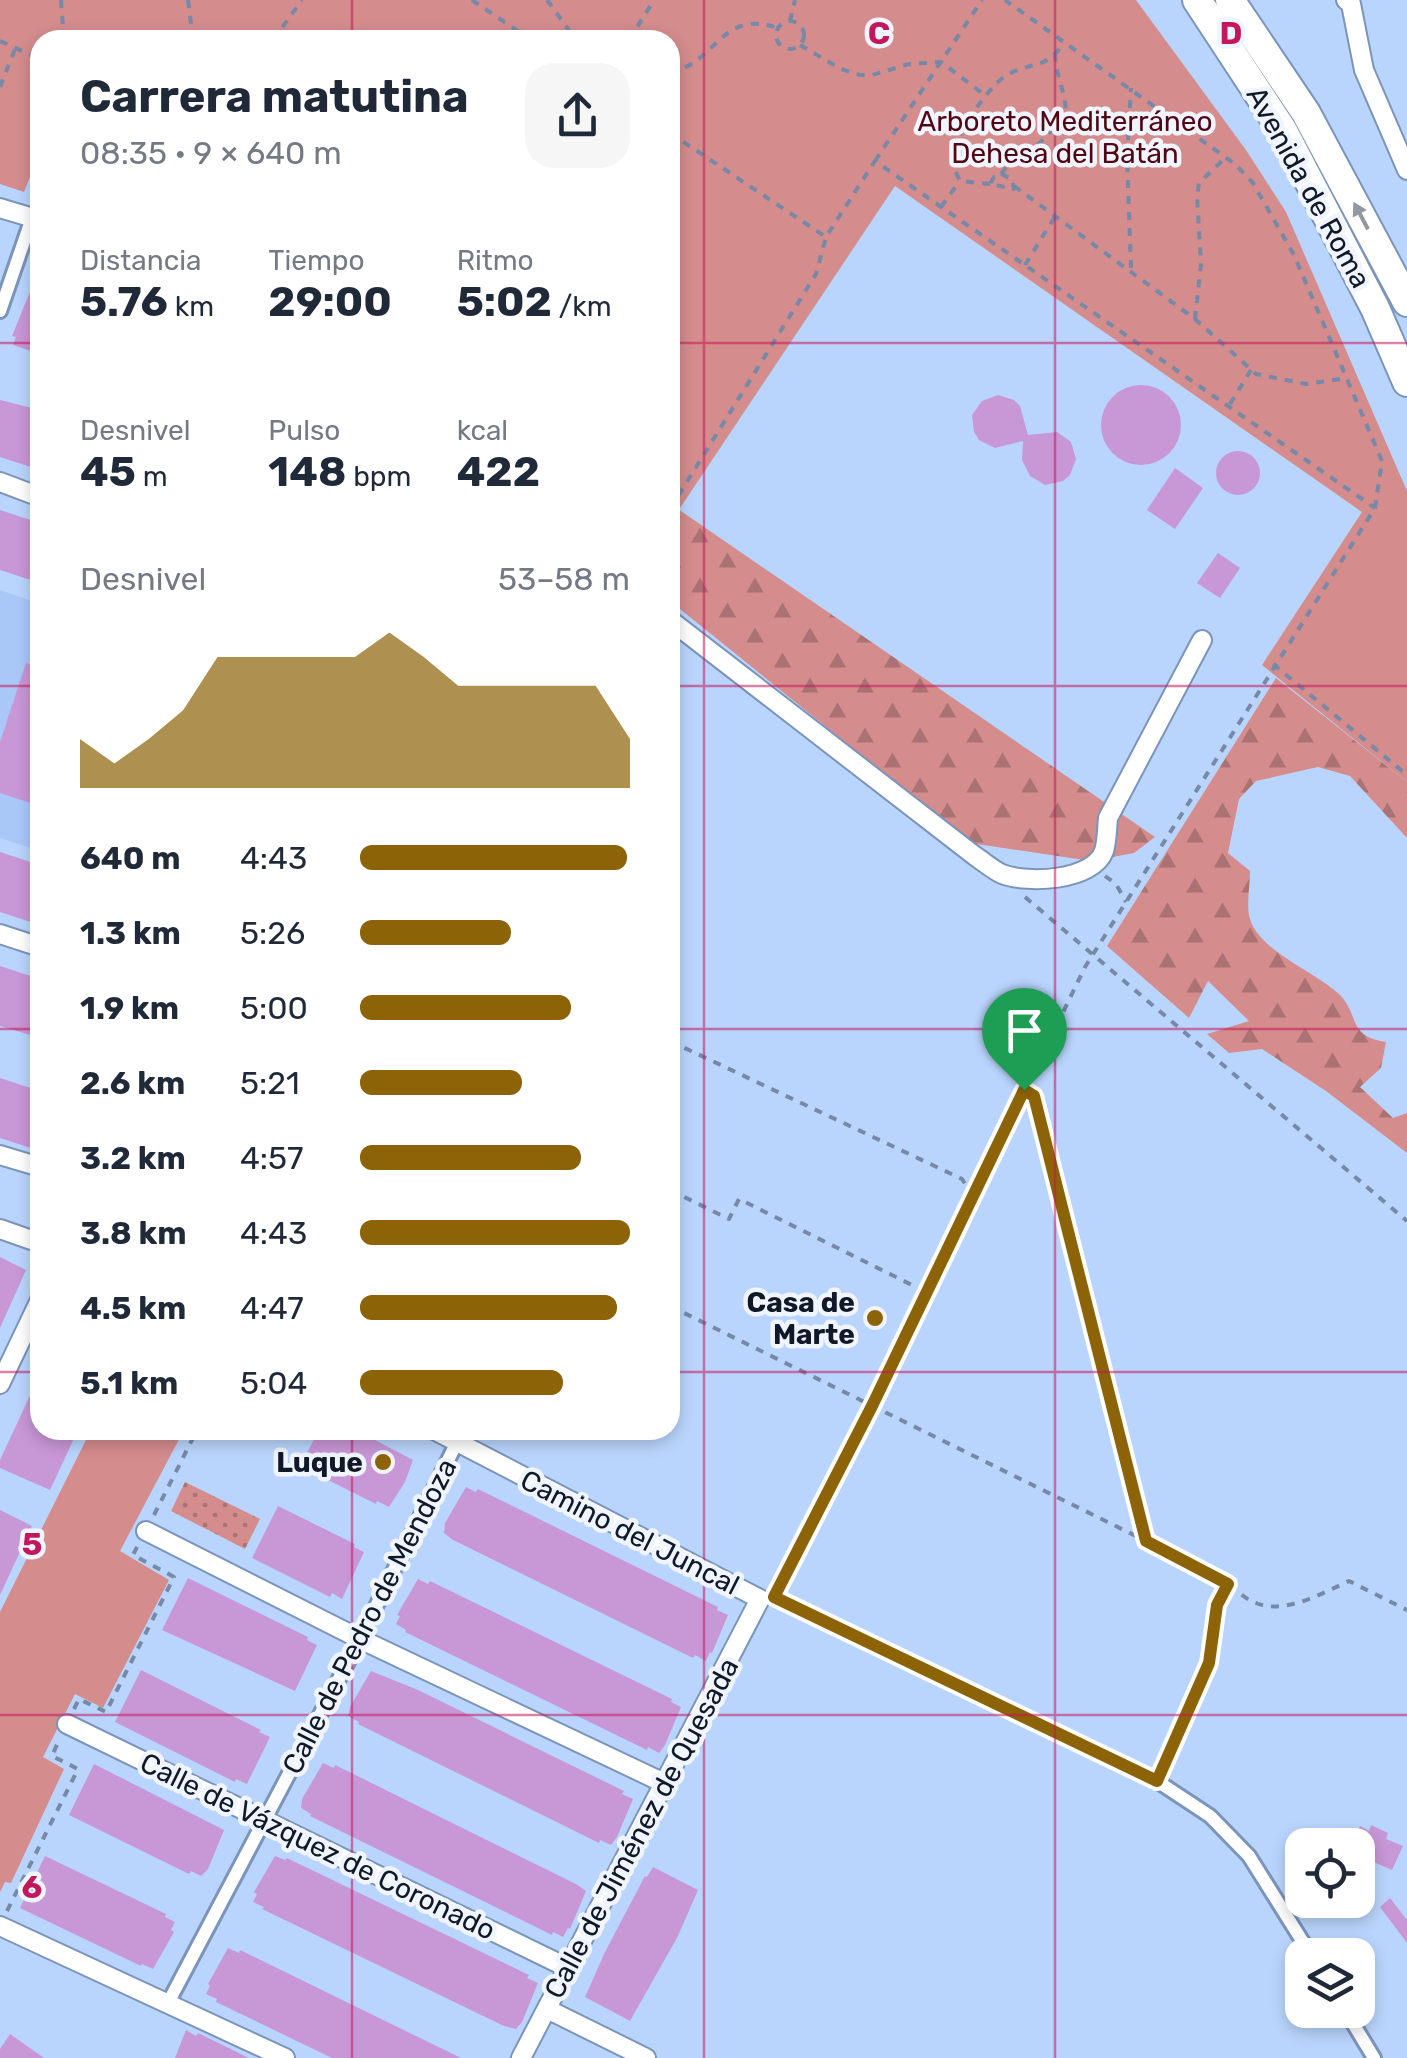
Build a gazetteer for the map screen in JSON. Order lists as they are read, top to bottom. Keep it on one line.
{"streets":{"main road":["Avenida de Roma"],"street":["Camino del Juncal","Calle de Pedro de Mendoza","Calle de Jiménez de Quesada","Calle de Vázquez de Coronado"]},"crossings":[["Camino del Juncal","Calle de Pedro de Mendoza"],["Camino del Juncal","Calle de Jiménez de Quesada"],["Calle de Pedro de Mendoza","Calle de Vázquez de Coronado"],["Calle de Jiménez de Quesada","Calle de Vázquez de Coronado"]],"parks":["Arboreto Mediterráneo Dehesa del Batán"],"places":["Casa de Marte","Luque"],"page":{"heading":["Carrera matutina","08:35 · 9 × 640 m"],"stats":[["Distancia","5.76 km"],["Tiempo","29:00"],["Ritmo","5:02 /km"],["Desnivel","45 m"],["Pulso","148 bpm"],["kcal","422"]],"chart":["Desnivel","53–58 m"],"list":[{"name":"640 m","note":"4:43"},{"name":"1.3 km","note":"5:26"},{"name":"1.9 km","note":"5:00"},{"name":"2.6 km","note":"5:21"},{"name":"3.2 km","note":"4:57"},{"name":"3.8 km","note":"4:43"},{"name":"4.5 km","note":"4:47"},{"name":"5.1 km","note":"5:04"}]},"grid":{"columns":["C","D"],"rows":["5","6"]}}
